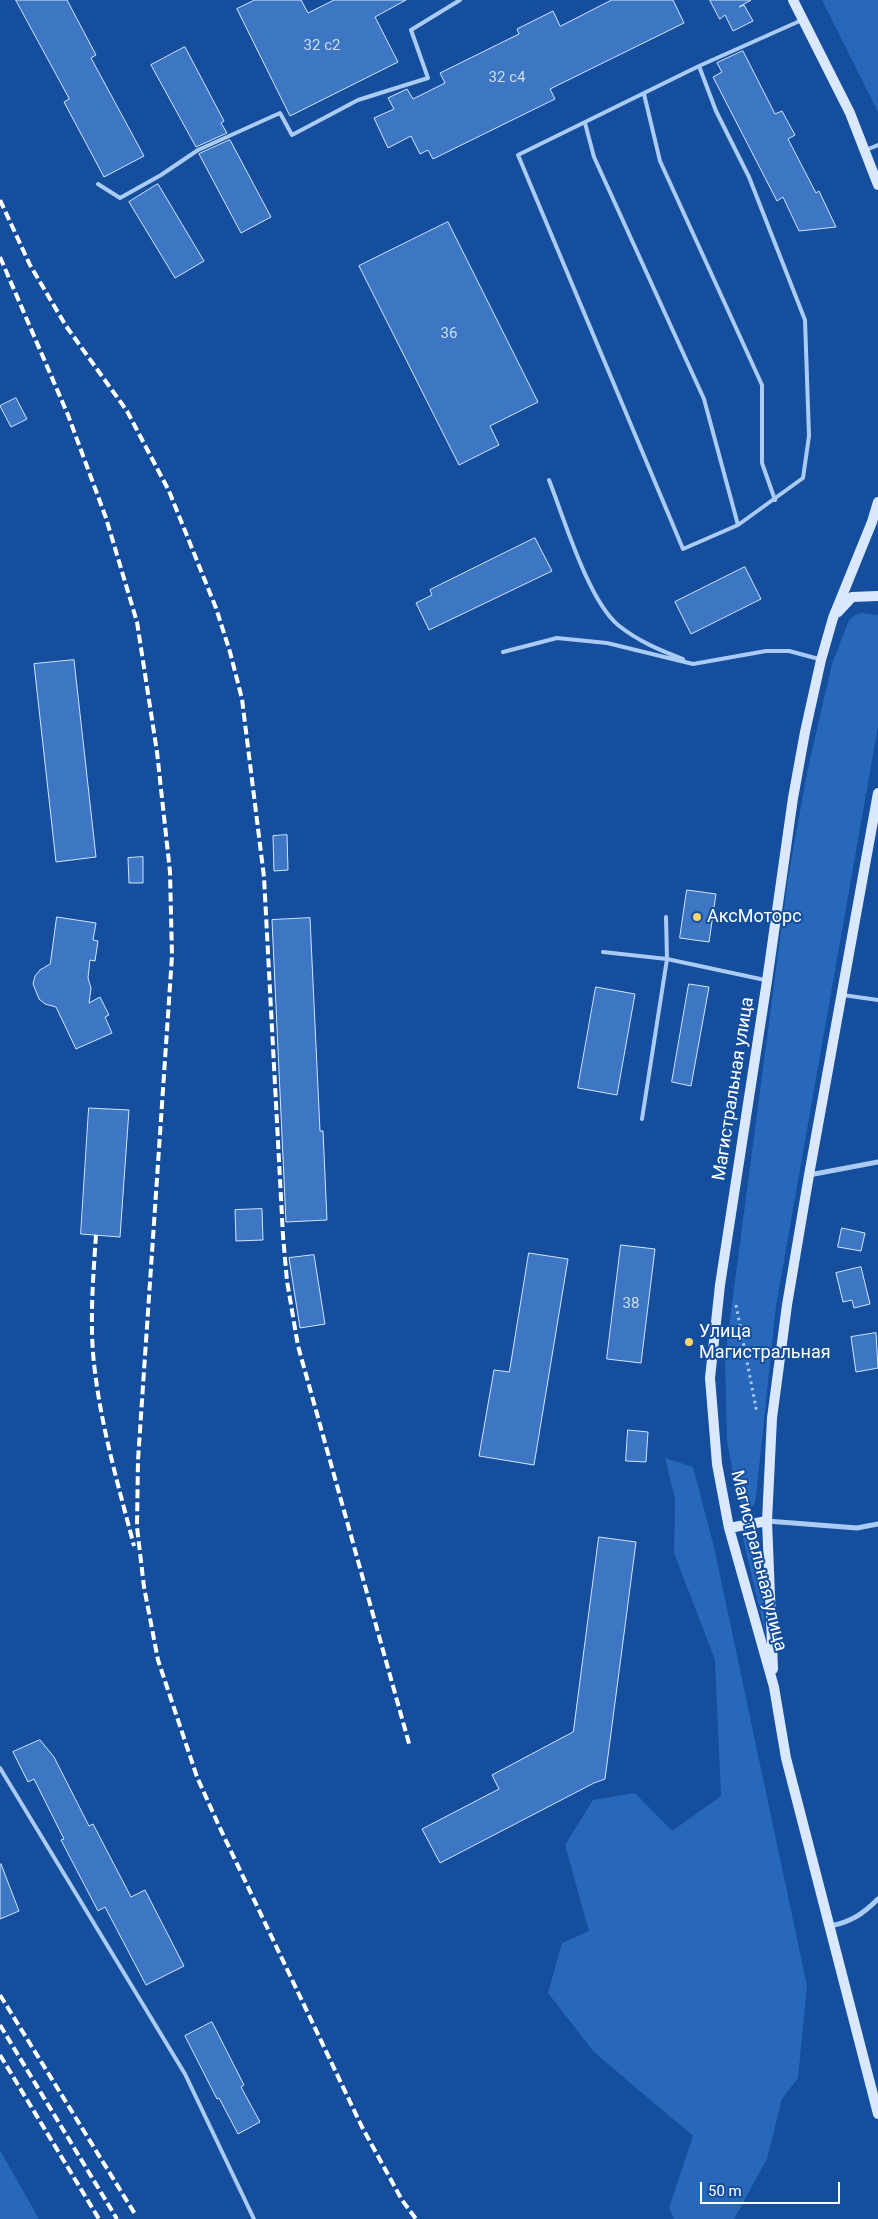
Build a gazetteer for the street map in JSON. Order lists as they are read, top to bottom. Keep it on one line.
{"streets":{"main road":["Магистральная улица"]},"places":["АксМоторс","Улица Магистральная"],"house_numbers":["32 с2","32 с4","36","38"],"scale_bar":"50 m"}
